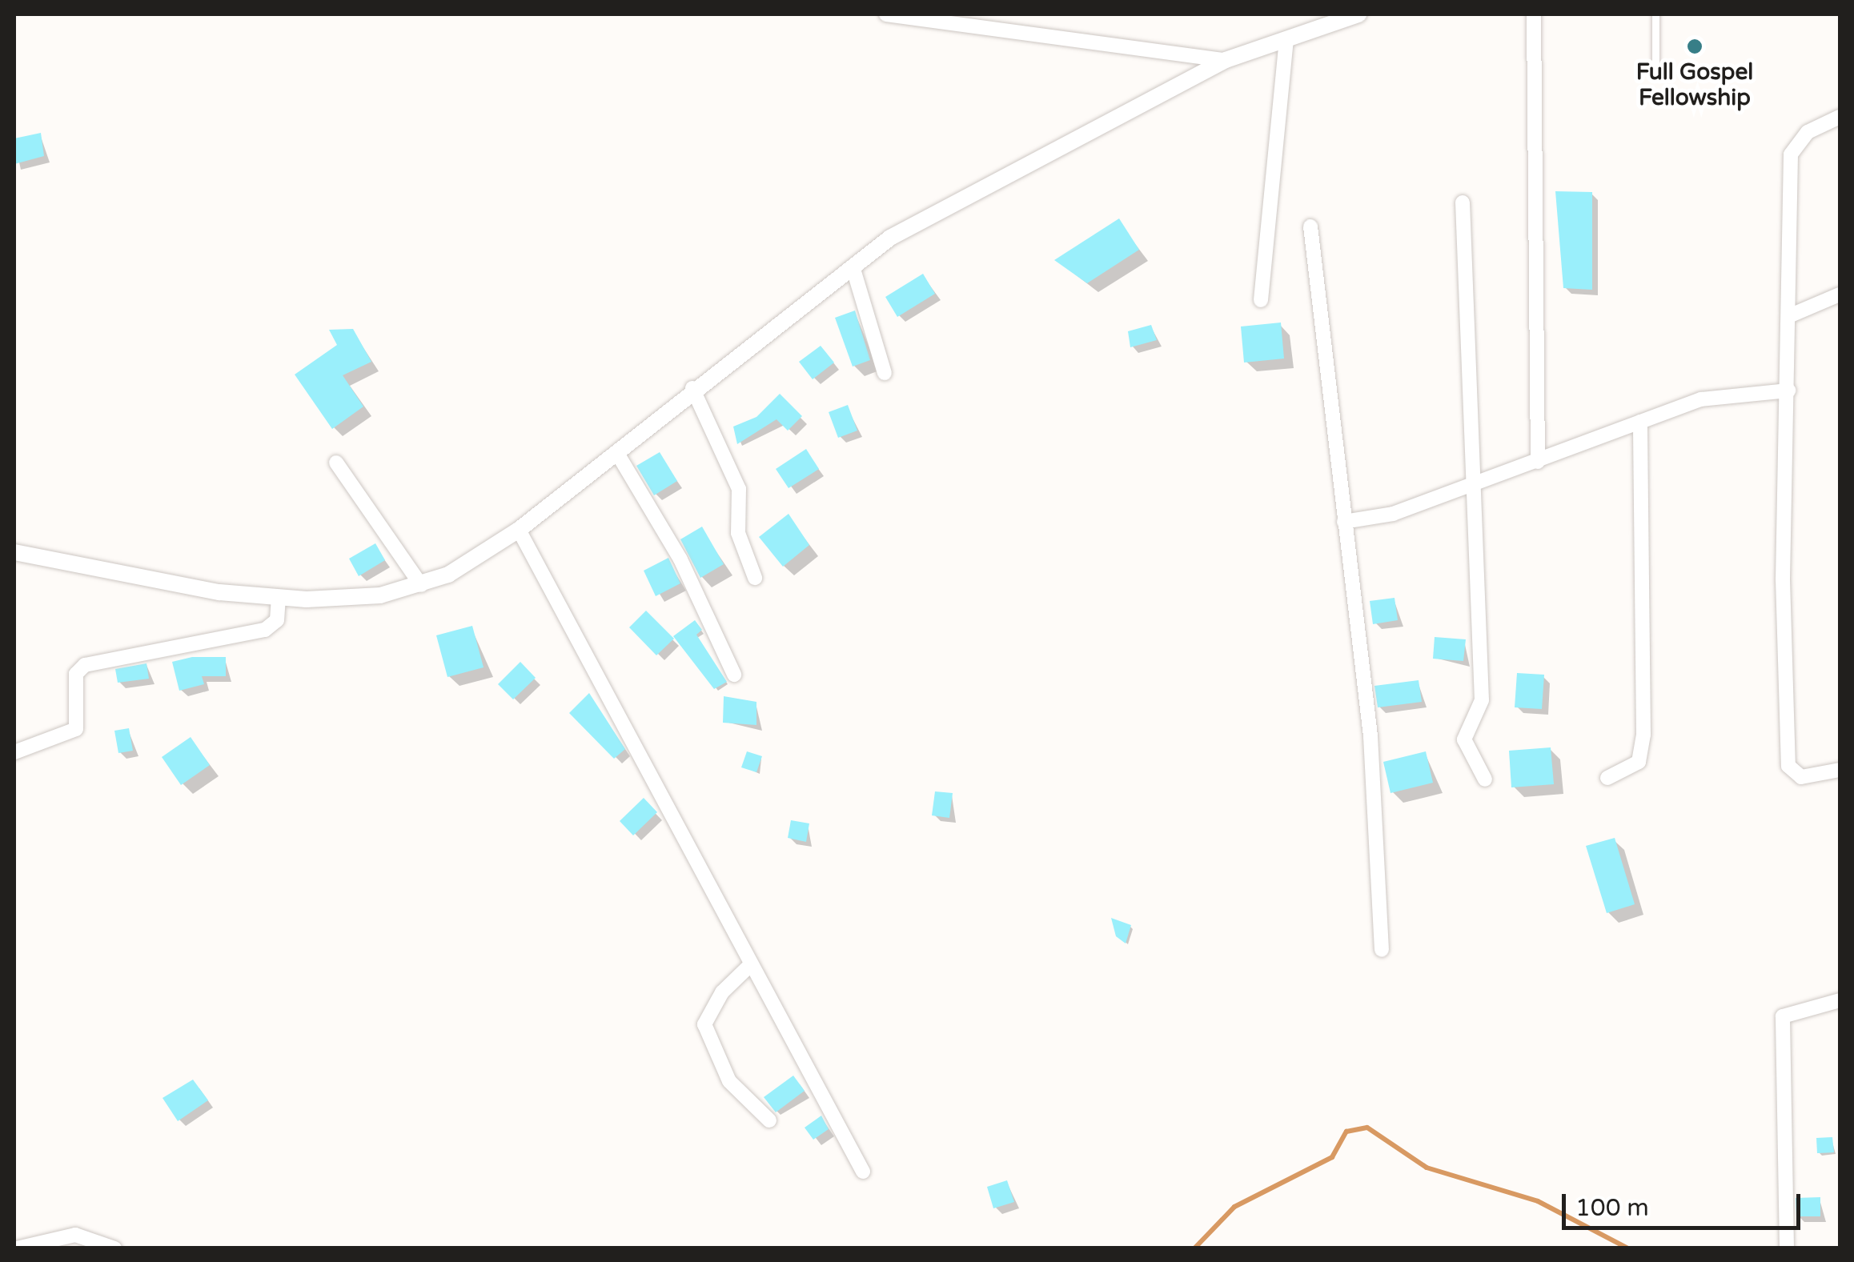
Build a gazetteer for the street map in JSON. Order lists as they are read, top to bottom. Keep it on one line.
{"places":["Full Gospel Fellowship"],"scale_bar":"100 m"}
